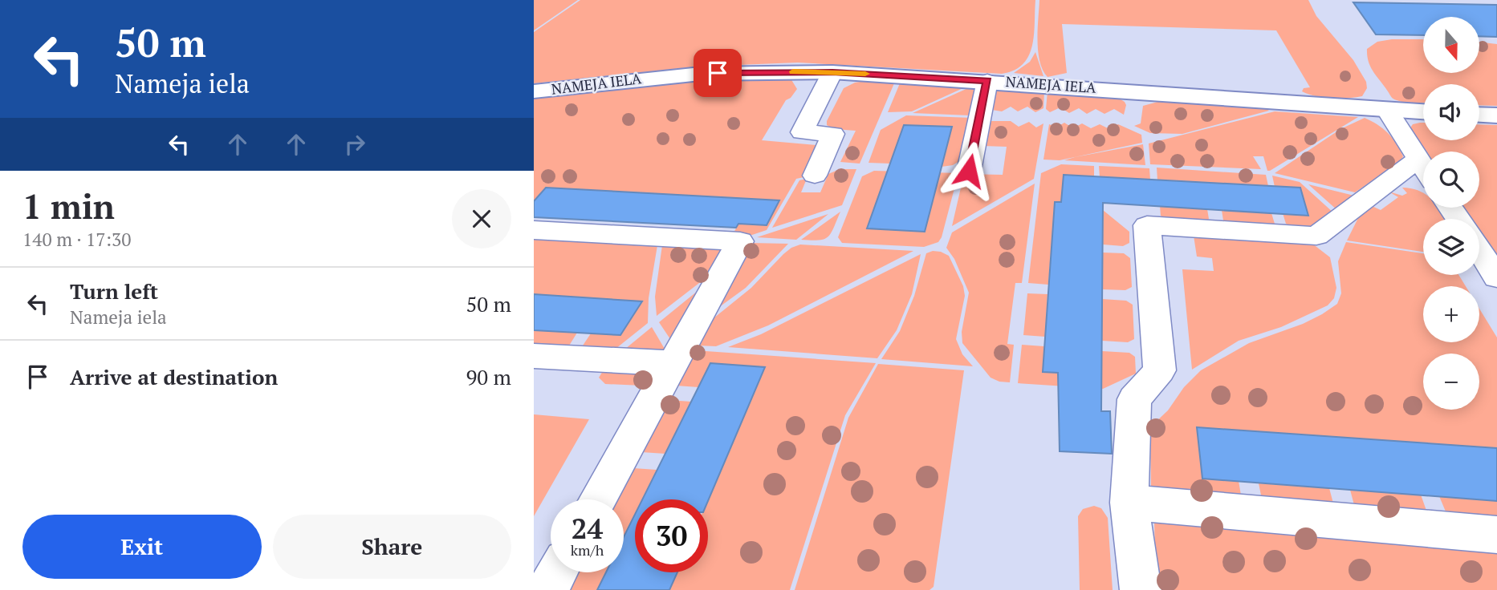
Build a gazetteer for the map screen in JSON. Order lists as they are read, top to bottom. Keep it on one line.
{"streets":{"street":["NAMEJA IELA"]},"north":"bottom","page":{"turn":["50 m","Nameja iela"],"map_buttons":["+","−"],"heading":["1 min","140 m · 17:30"],"list":[{"name":"Turn left","note":"Nameja iela","value":"50 m"},{"name":"Arrive at destination","value":"90 m"}],"speed":"24 km/h","limit":"30","buttons":["Exit","Share"]}}
